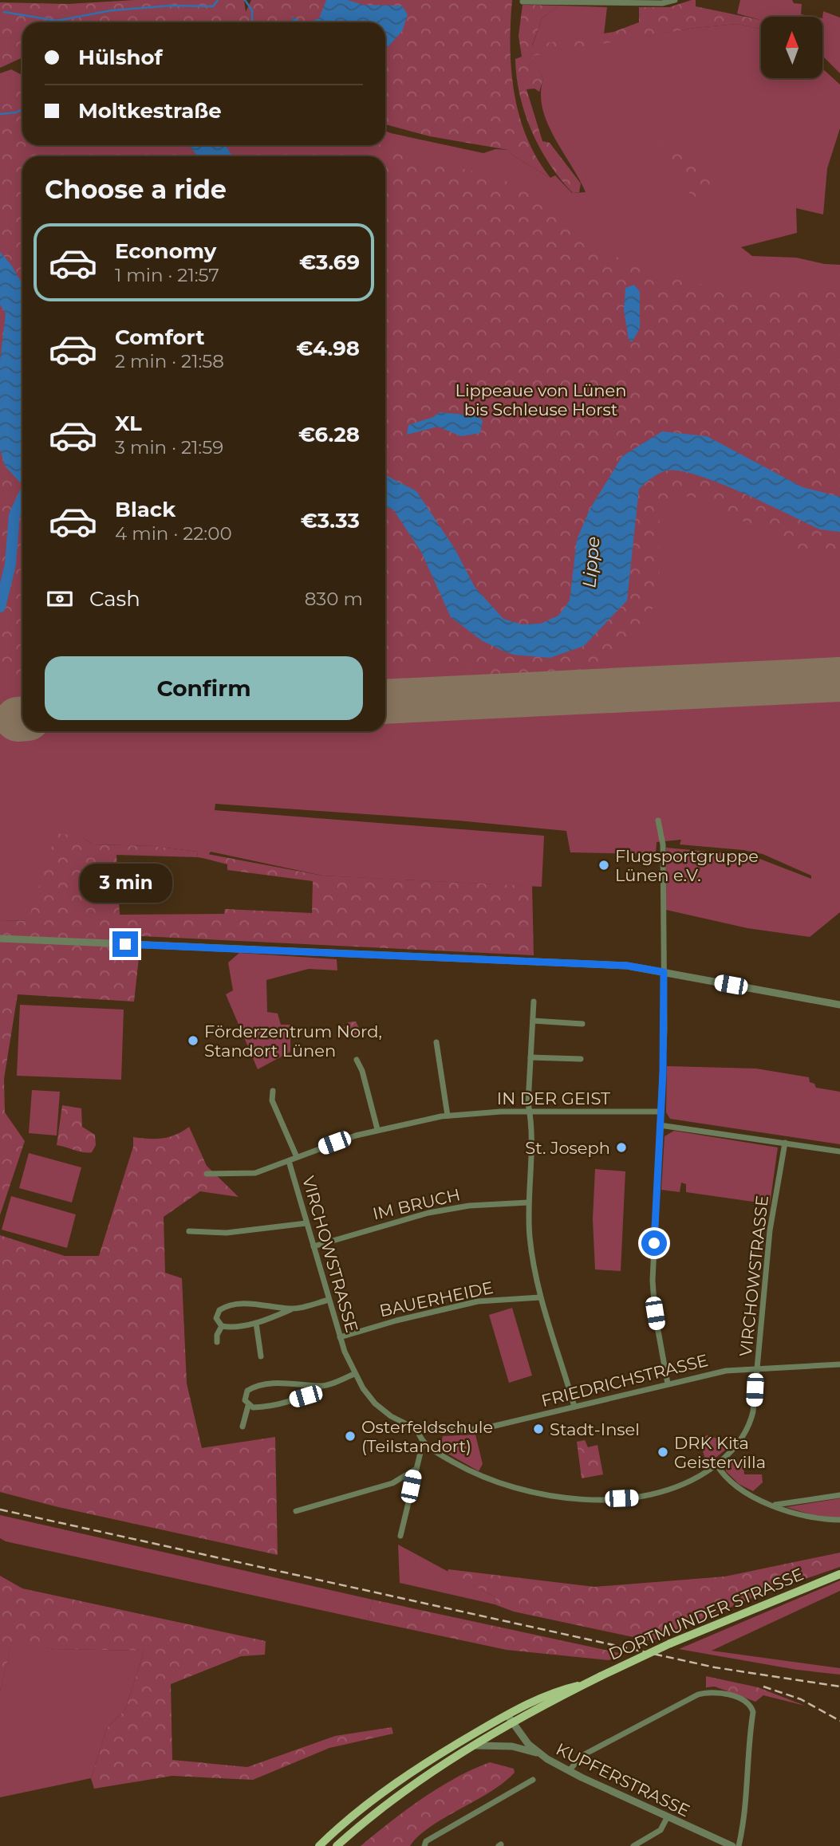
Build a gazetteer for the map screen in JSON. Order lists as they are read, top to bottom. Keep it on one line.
{"streets":{"main road":["DORTMUNDER STRASSE"],"street":["IN DER GEIST","IM BRUCH","VIRCHOWSTRASSE","BAUERHEIDE","FRIEDRICHSTRASSE","KUPFERSTRASSE"]},"crossings":[["IN DER GEIST","VIRCHOWSTRASSE"],["IM BRUCH","VIRCHOWSTRASSE"],["VIRCHOWSTRASSE","BAUERHEIDE"],["VIRCHOWSTRASSE","FRIEDRICHSTRASSE"],["DORTMUNDER STRASSE","KUPFERSTRASSE"]],"water":["Lippe"],"parks":["Lippeaue von Lünen bis Schleuse Horst"],"places":["Flugsportgruppe Lünen e.V.","Förderzentrum Nord, Standort Lünen","St. Joseph","Stadt-Insel","Osterfeldschule (Teilstandort)","DRK Kita Geistervilla"],"north":"top","page":{"banner":["Hülshof","Moltkestraße"],"heading":"Choose a ride","list":[{"name":"Economy","note":"1 min · 21:57","value":"€3.69"},{"name":"Comfort","note":"2 min · 21:58","value":"€4.98"},{"name":"XL","note":"3 min · 21:59","value":"€6.28"},{"name":"Black","note":"4 min · 22:00","value":"€3.33"}],"pay":["Cash","830 m"],"buttons":"Confirm","bubble":"3 min"}}
